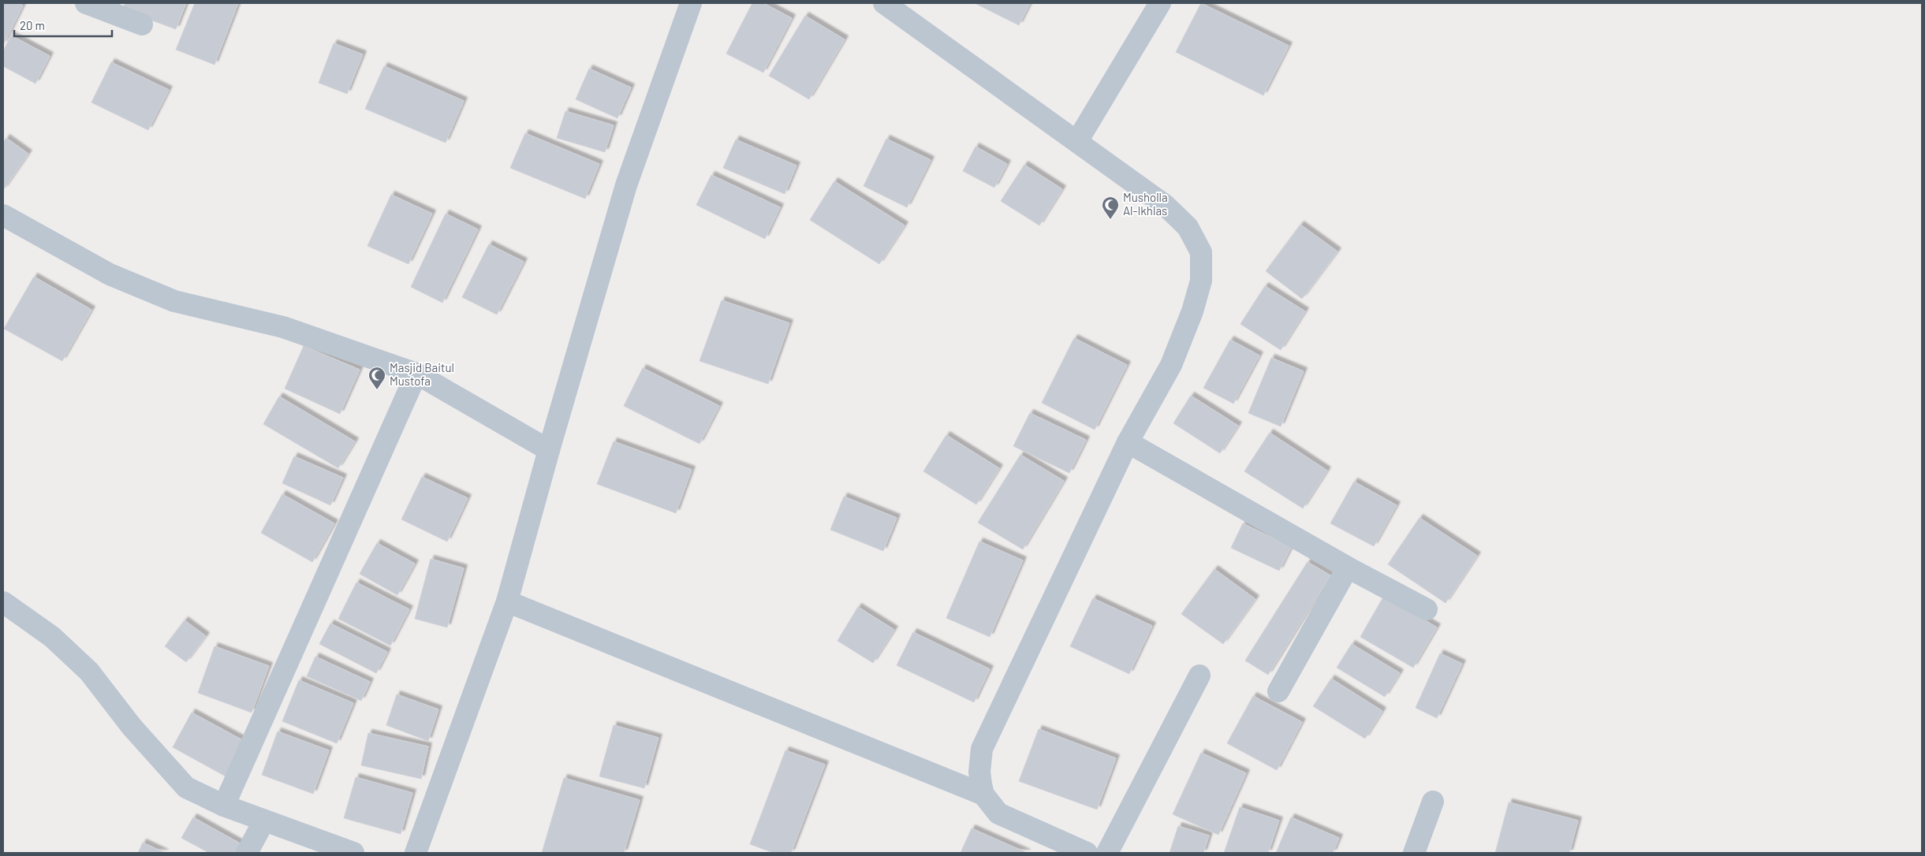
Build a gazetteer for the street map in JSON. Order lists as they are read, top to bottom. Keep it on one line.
{"places":{"mosque":["Musholla Al-Ikhlas","Masjid Baitul Mustofa"]},"scale_bar":"20 m"}
